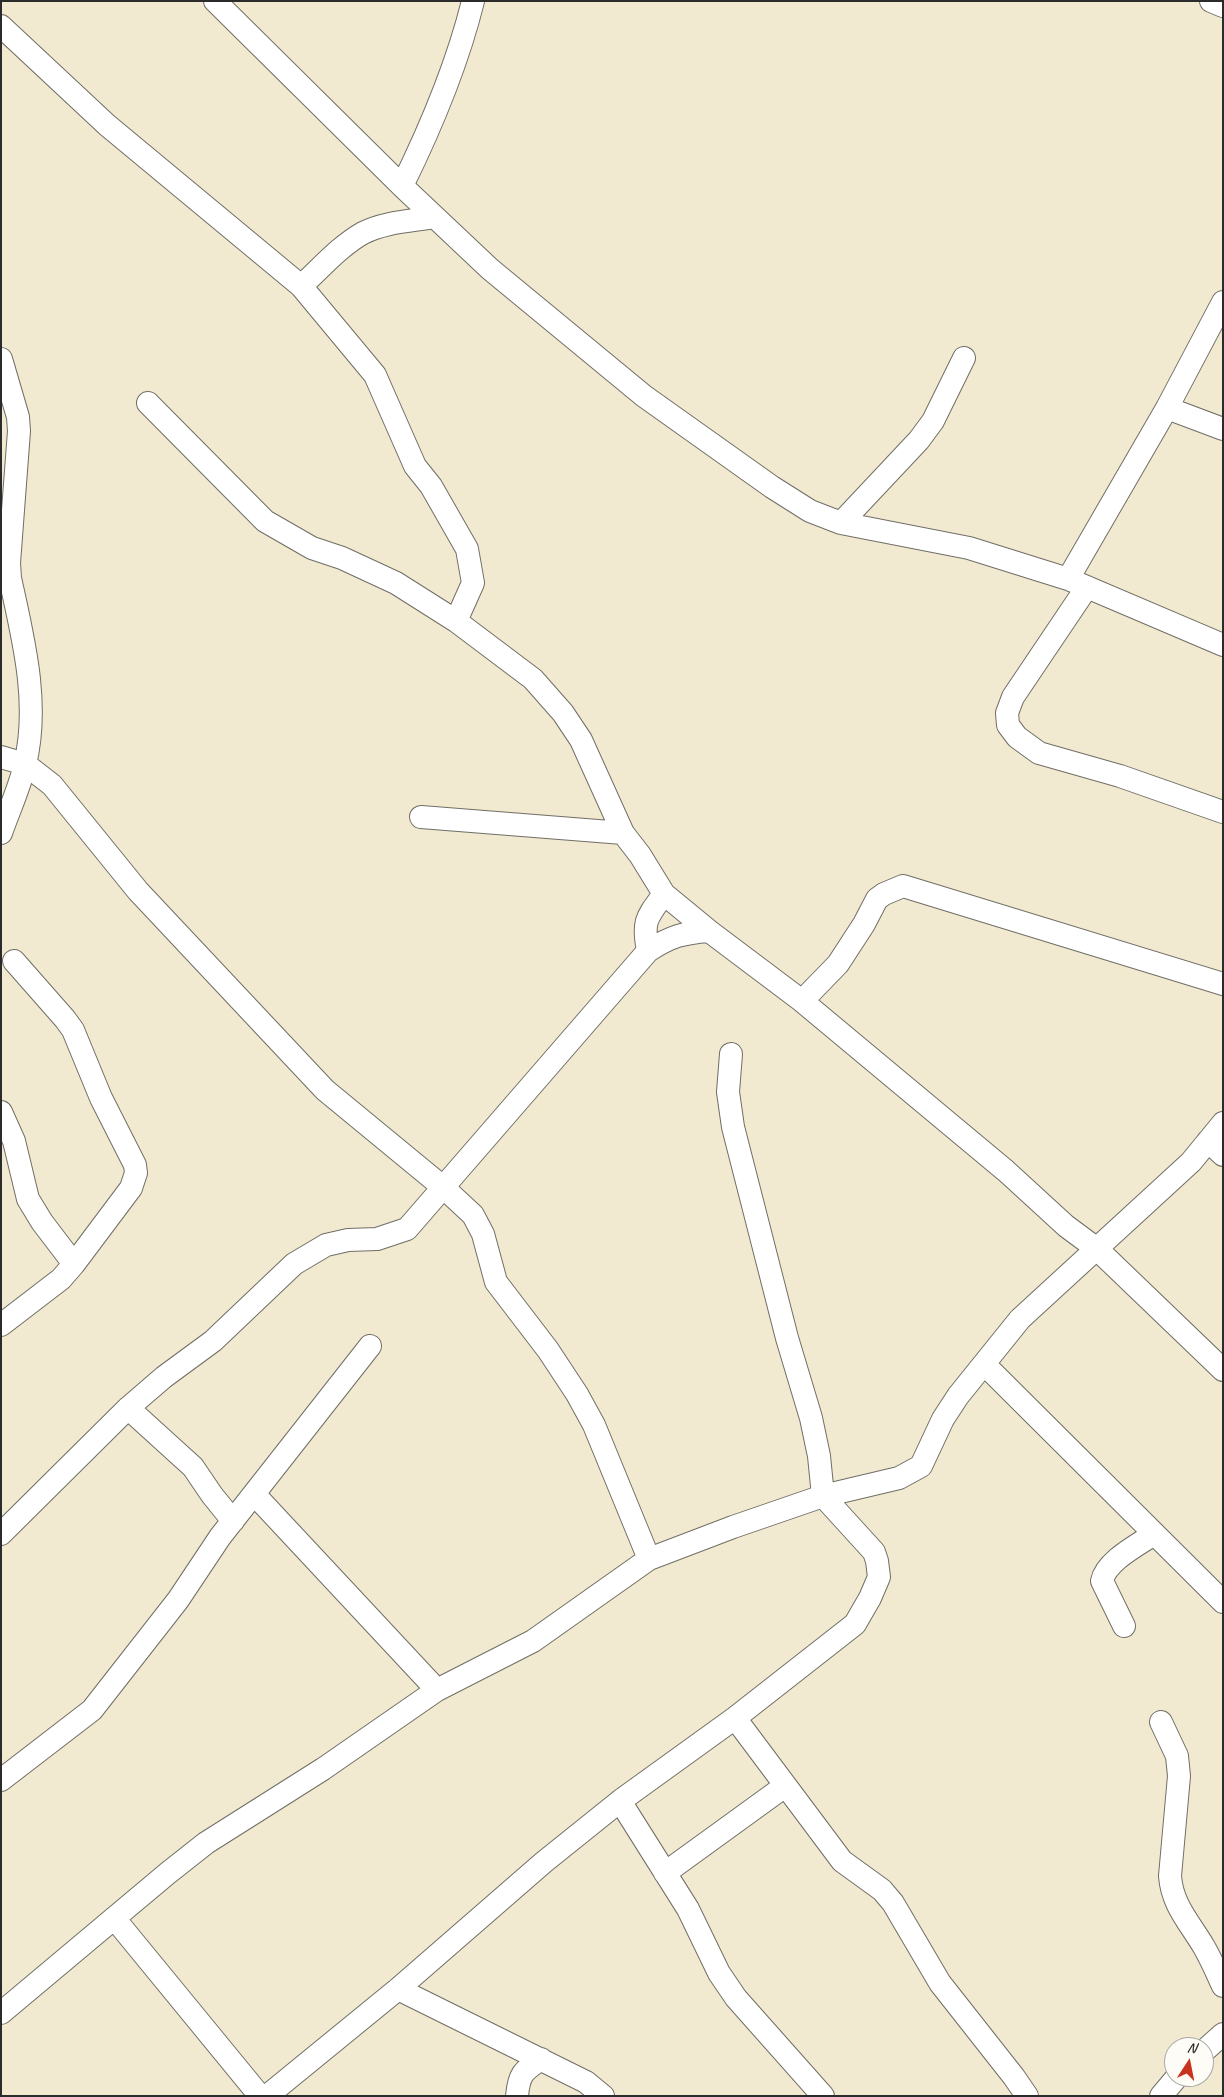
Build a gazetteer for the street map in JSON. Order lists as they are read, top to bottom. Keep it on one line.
{"north":"top"}
